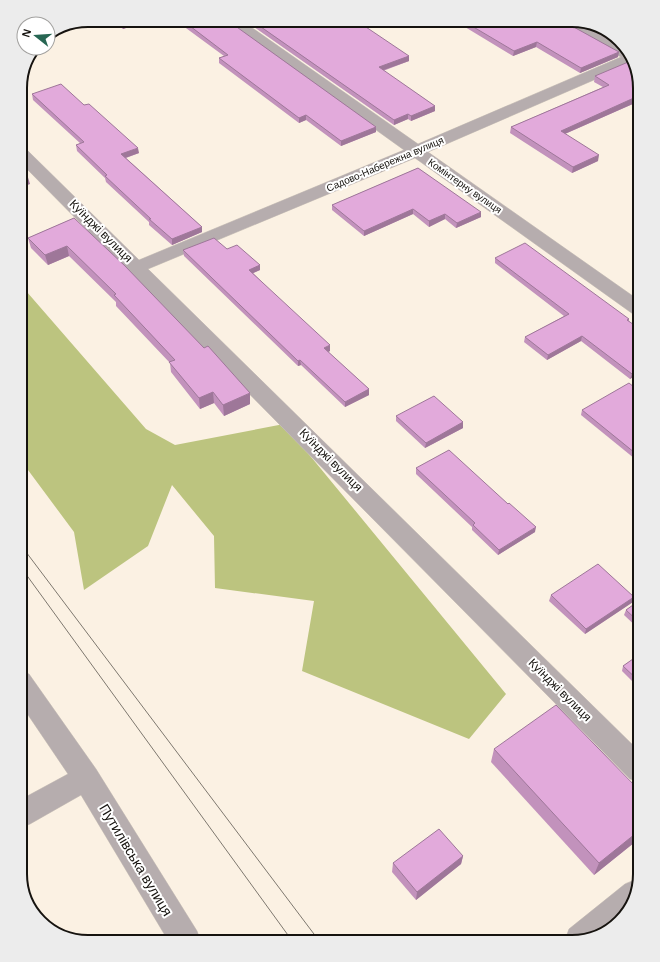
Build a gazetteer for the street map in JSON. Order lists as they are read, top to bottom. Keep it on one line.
{"streets":{"street":["Садово-Набережна вулиця","Комінтерну вулиця","Куїнджі вулиця","Путилівська вулиця"]},"crossings":[["Садово-Набережна вулиця","Комінтерну вулиця"],["Садово-Набережна вулиця","Куїнджі вулиця"]],"north":"left"}
